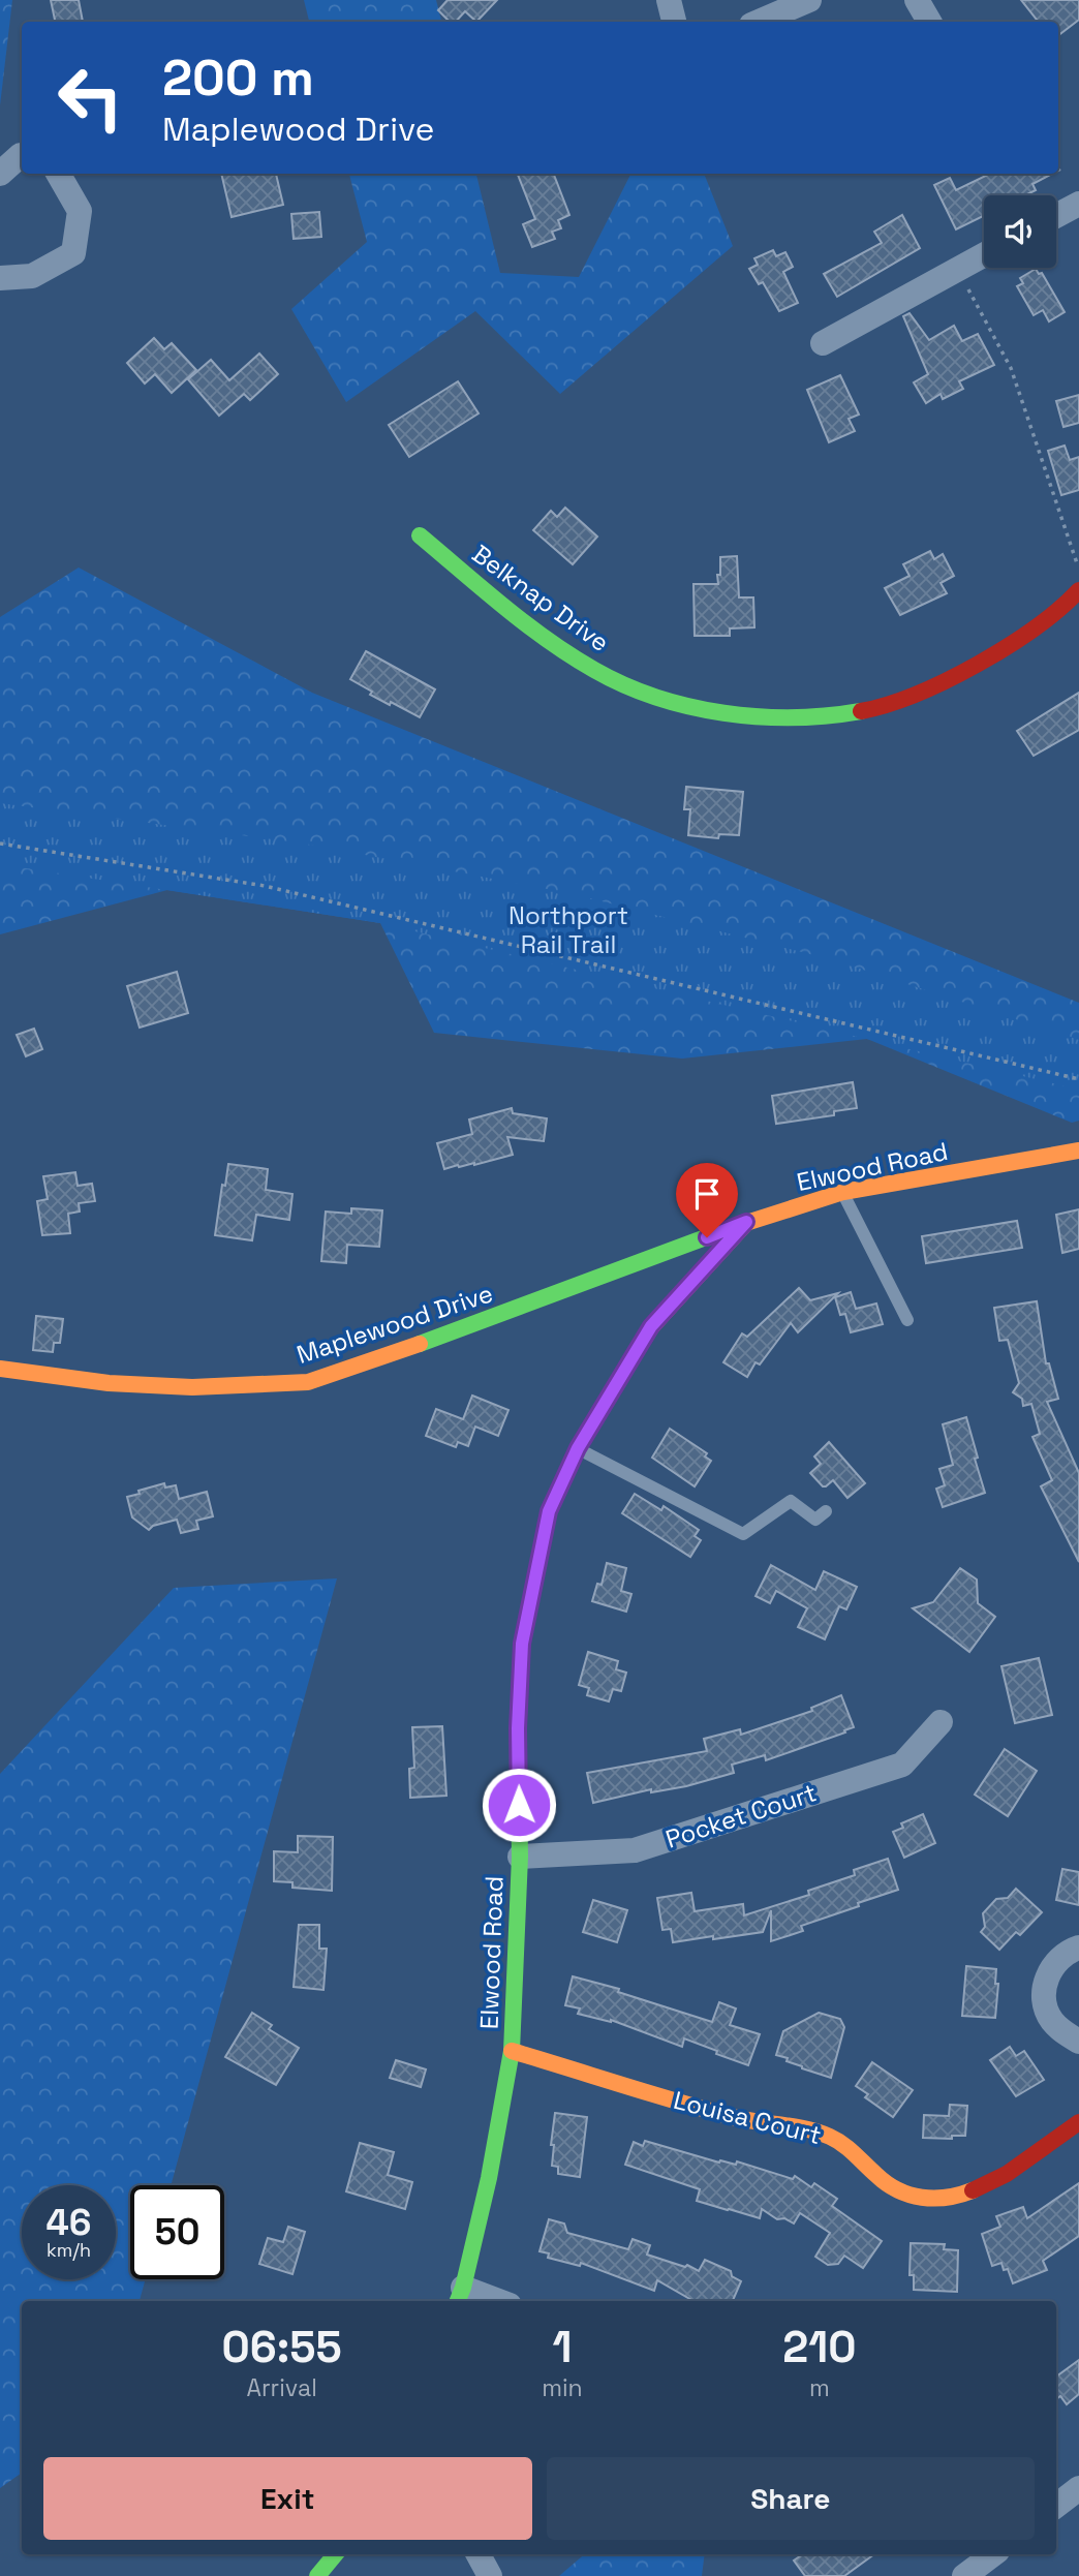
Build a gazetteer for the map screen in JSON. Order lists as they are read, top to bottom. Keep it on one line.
{"streets":{"street":["Belknap Drive","Elwood Road","Maplewood Drive","Pocket Court","Louisa Court"]},"crossings":[["Elwood Road","Maplewood Drive"],["Elwood Road","Pocket Court"],["Elwood Road","Louisa Court"]],"parks":["Northport Rail Trail"],"page":{"turn":["200 m","Maplewood Drive"],"speed":"46 km/h","limit":"50","eta":["06:55","Arrival","1","min","210","m"],"buttons":["Exit","Share"]}}
